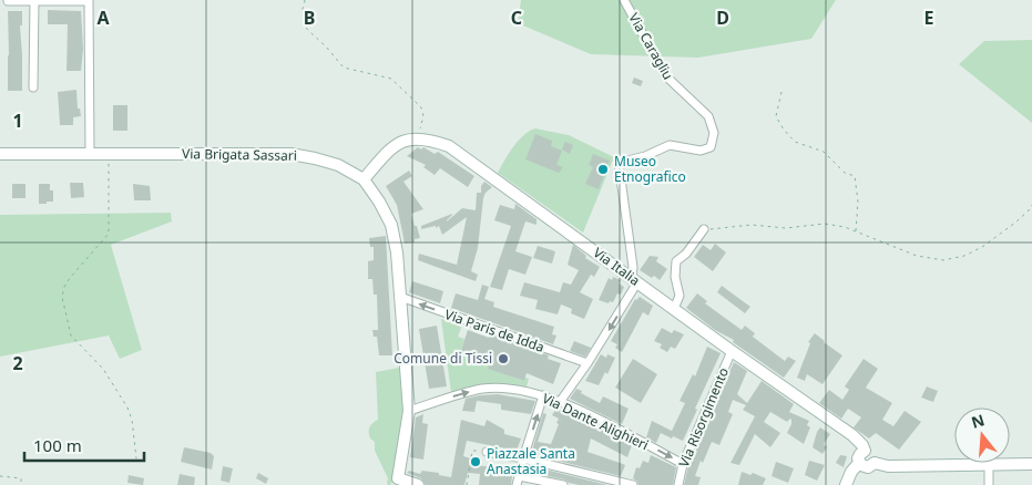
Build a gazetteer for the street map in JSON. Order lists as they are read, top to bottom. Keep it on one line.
{"streets":{"main road":["Via Brigata Sassari","Via Italia"],"street":["Via Caragliu","Via Paris de Idda","Via Risorgimento","Via Dante Alighieri"]},"crossings":[["Via Caragliu","Via Italia"],["Via Brigata Sassari","Via Paris de Idda"],["Via Brigata Sassari","Via Dante Alighieri"],["Via Italia","Via Risorgimento"],["Via Risorgimento","Via Dante Alighieri"]],"one_way":["Via Paris de Idda"],"places":["Museo Etnografico","Comune di Tissi","Piazzale Santa Anastasia"],"scale_bar":"100 m","north":"top","grid":{"columns":["A","B","C","D","E"],"rows":["1","2"]}}
